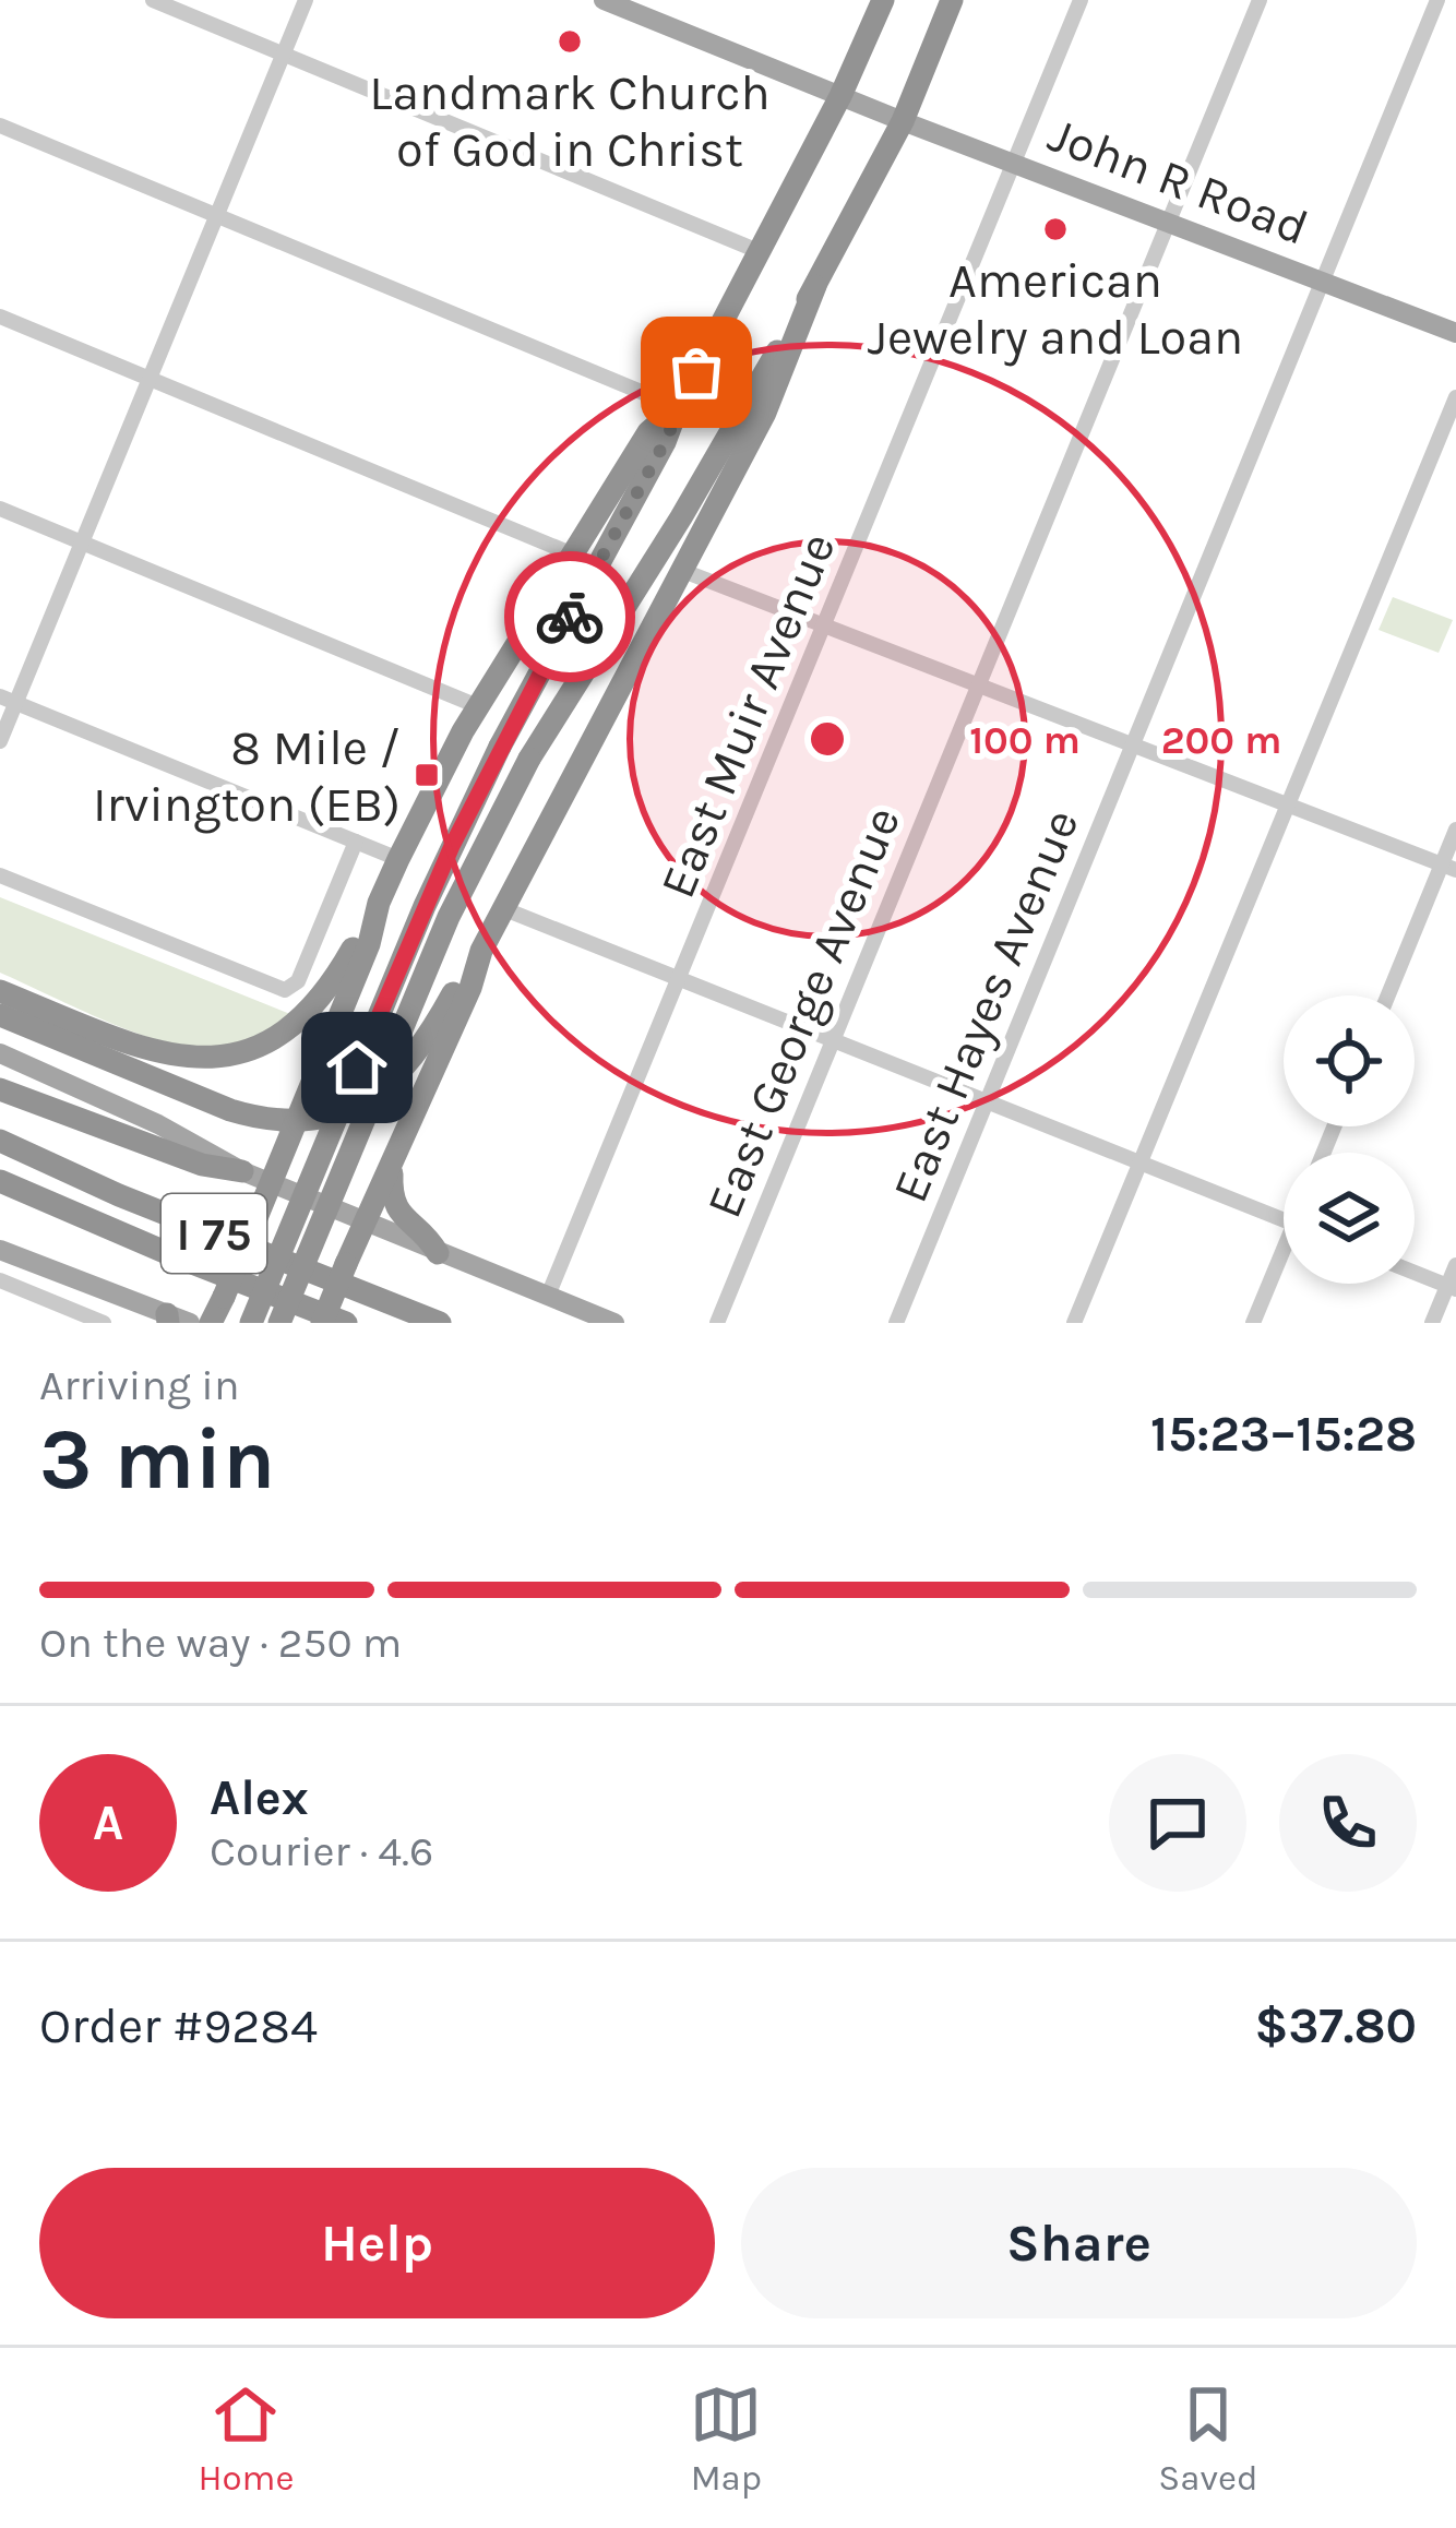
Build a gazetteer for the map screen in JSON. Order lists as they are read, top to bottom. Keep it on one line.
{"streets":{"highway":["I 75"],"main road":["John R Road"],"street":["East Muir Avenue","East Hayes Avenue","East George Avenue"]},"crossings":[["John R Road","East Muir Avenue"],["John R Road","East Hayes Avenue"],["John R Road","East George Avenue"]],"places":{"other":["Landmark Church of God in Christ","American Jewelry and Loan"],"transit":["8 Mile / Irvington (EB)"]},"page":{"heading":["3 min","Arriving in","15:23–15:28"],"panel":["Alex","Courier · 4.6","Order #9284","$37.80"],"bar":"On the way · 250 m","round":"A","buttons":["Help","Share"],"tabs":["Home","Map","Saved"]},"rings":["100 m","200 m"]}
